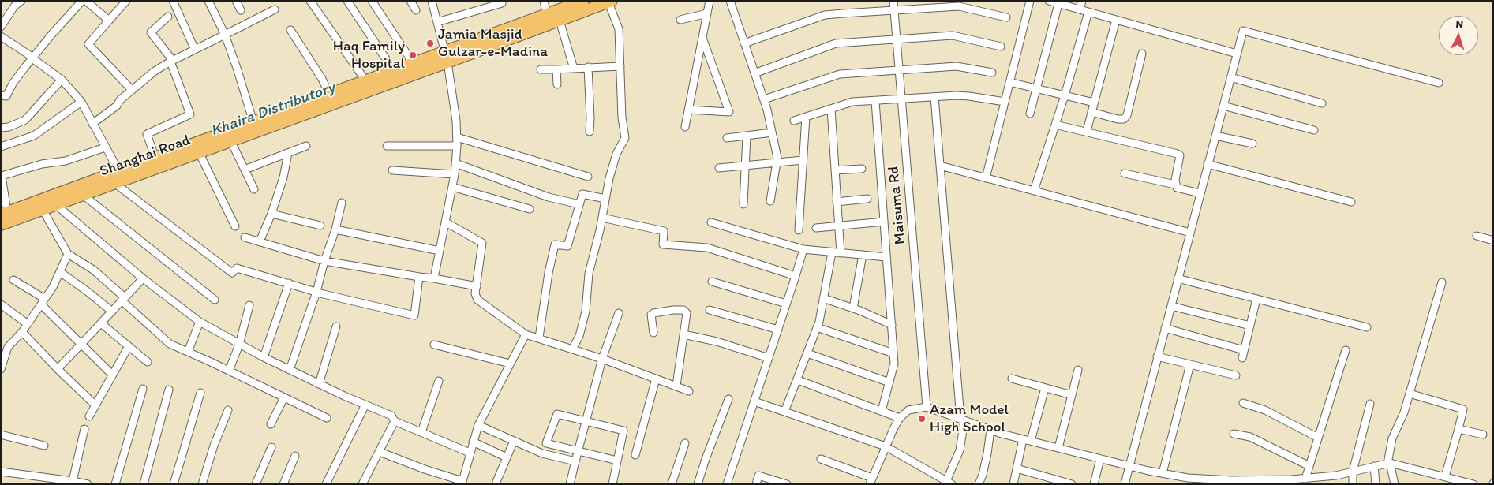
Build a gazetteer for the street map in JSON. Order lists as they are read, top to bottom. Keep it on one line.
{"streets":{"main road":["Shanghai Road"],"street":["Maisuma Rd"]},"water":["Khaira Distributory"],"places":["Jamia Masjid Gulzar-e-Madina","Haq Family Hospital","Azam Model High School"],"north":"top"}
